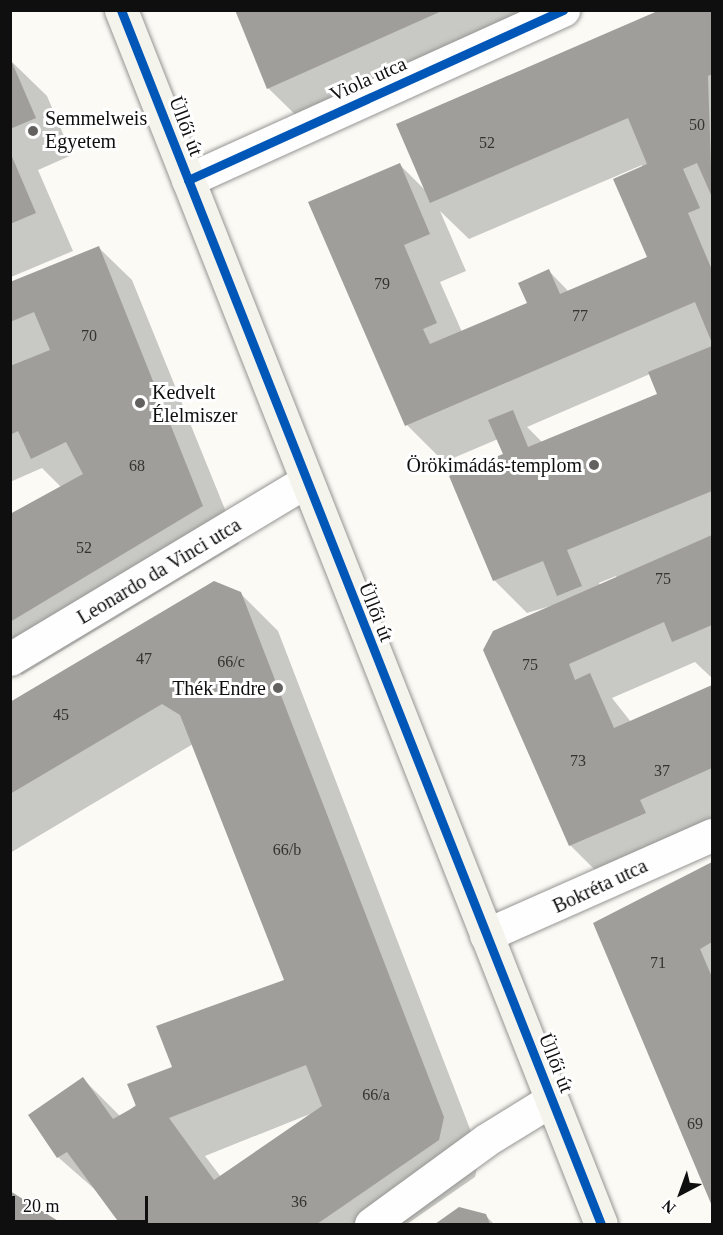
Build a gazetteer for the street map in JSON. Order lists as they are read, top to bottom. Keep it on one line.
{"streets":{"main road":["Üllői út"],"street":["Viola utca","Leonardo da Vinci utca","Bokréta utca"]},"crossings":[["Viola utca","Üllői út"],["Üllői út","Leonardo da Vinci utca"],["Üllői út","Bokréta utca"]],"places":["Semmelweis Egyetem","Kedvelt Élelmiszer","Örökimádás-templom","Thék Endre"],"house_numbers":["50","52","79","77","70","68","52","75","47","66/c","75","45","73","37","66/b","71","66/a","69","36"],"scale_bar":"20 m","north":"bottom left"}
